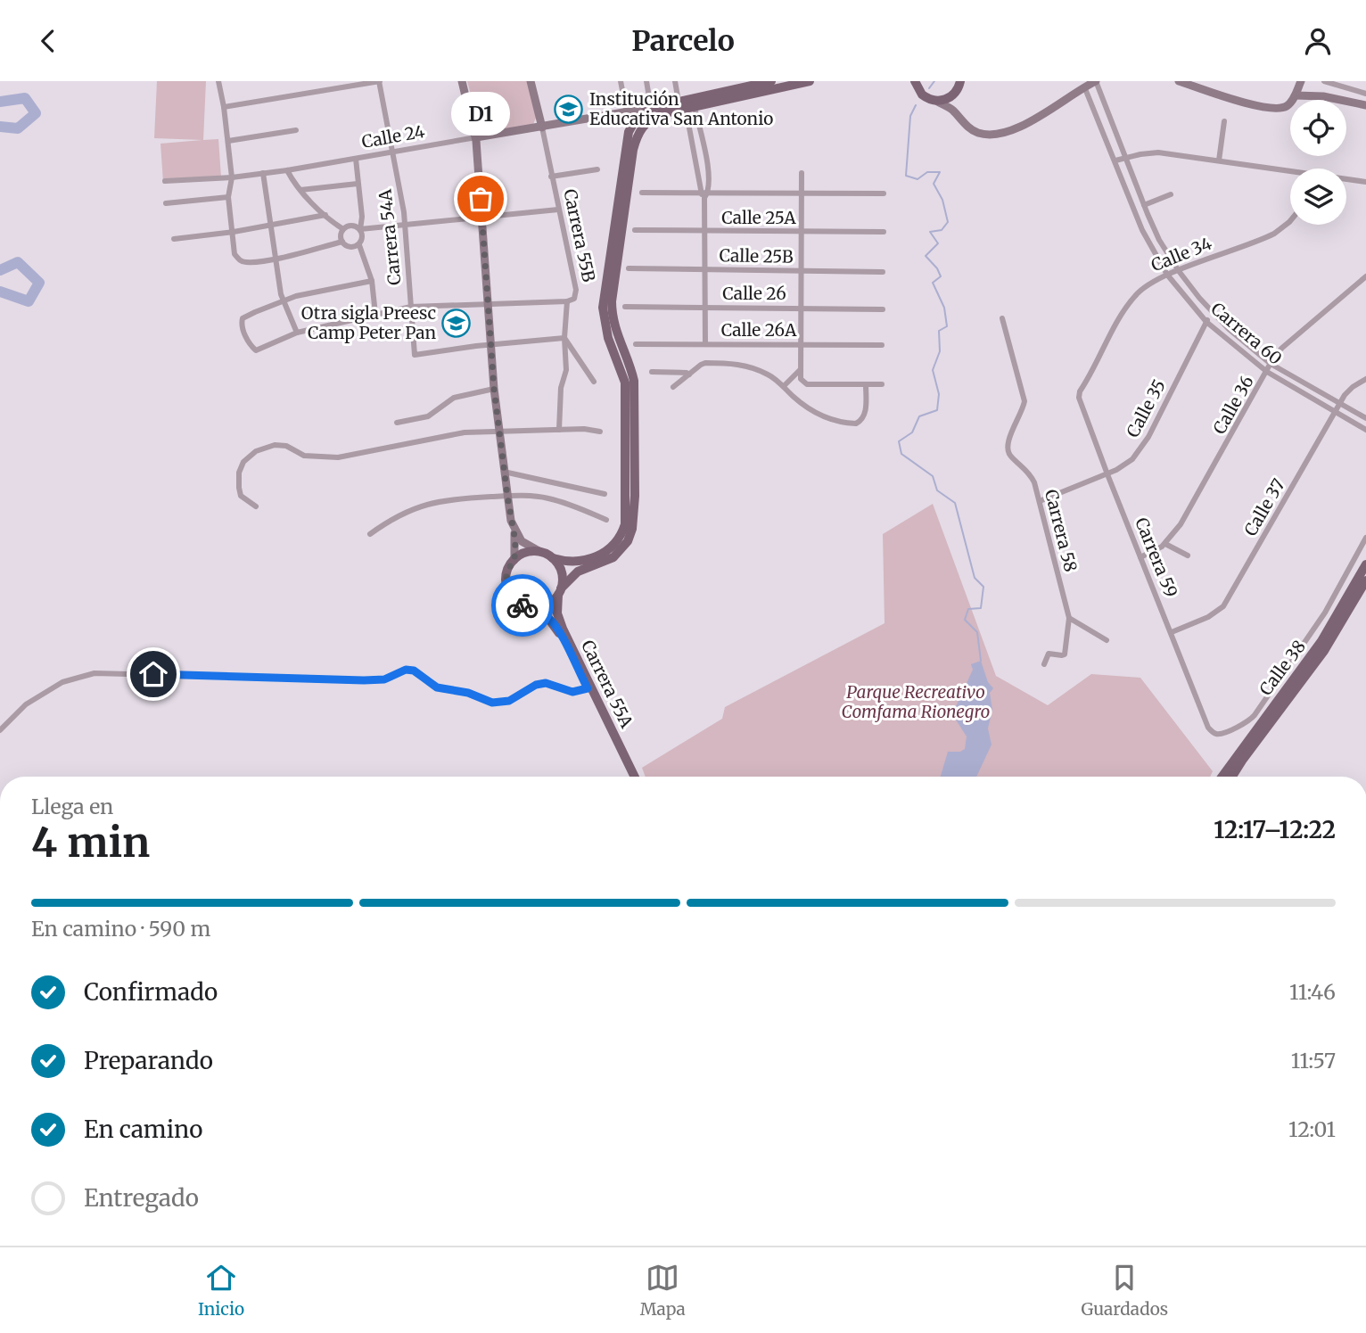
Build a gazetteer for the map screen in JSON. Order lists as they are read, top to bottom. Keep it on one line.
{"streets":{"main road":["Calle 24","Carrera 55B","Calle 38","Carrera 55A"],"street":["Calle 25A","Carrera 54A","Calle 34","Calle 25B","Calle 26","Calle 26A","Carrera 60","Calle 36","Calle 35","Calle 37","Carrera 58","Carrera 59"]},"crossings":[["Calle 24","Carrera 55B"],["Calle 24","Carrera 54A"],["Calle 34","Carrera 60"],["Calle 34","Carrera 59"],["Carrera 60","Calle 36"],["Carrera 60","Calle 35"],["Carrera 60","Calle 37"],["Calle 36","Carrera 59"],["Calle 35","Carrera 58"],["Calle 35","Carrera 59"],["Calle 37","Carrera 59"],["Carrera 59","Calle 38"]],"parks":["Parque Recreativo Comfama Rionegro"],"places":{"school or university":["Institución Educativa San Antonio","Otra sigla Preesc Camp Peter Pan"],"other":["D1"]},"page":{"header":"Parcelo","bubble":"D1","heading":["4 min","Llega en","12:17–12:22"],"bar":"En camino · 590 m","list":[["Confirmado","11:46"],["Preparando","11:57"],["En camino","12:01"],"Entregado"],"tabs":["Inicio","Mapa","Guardados"]}}
